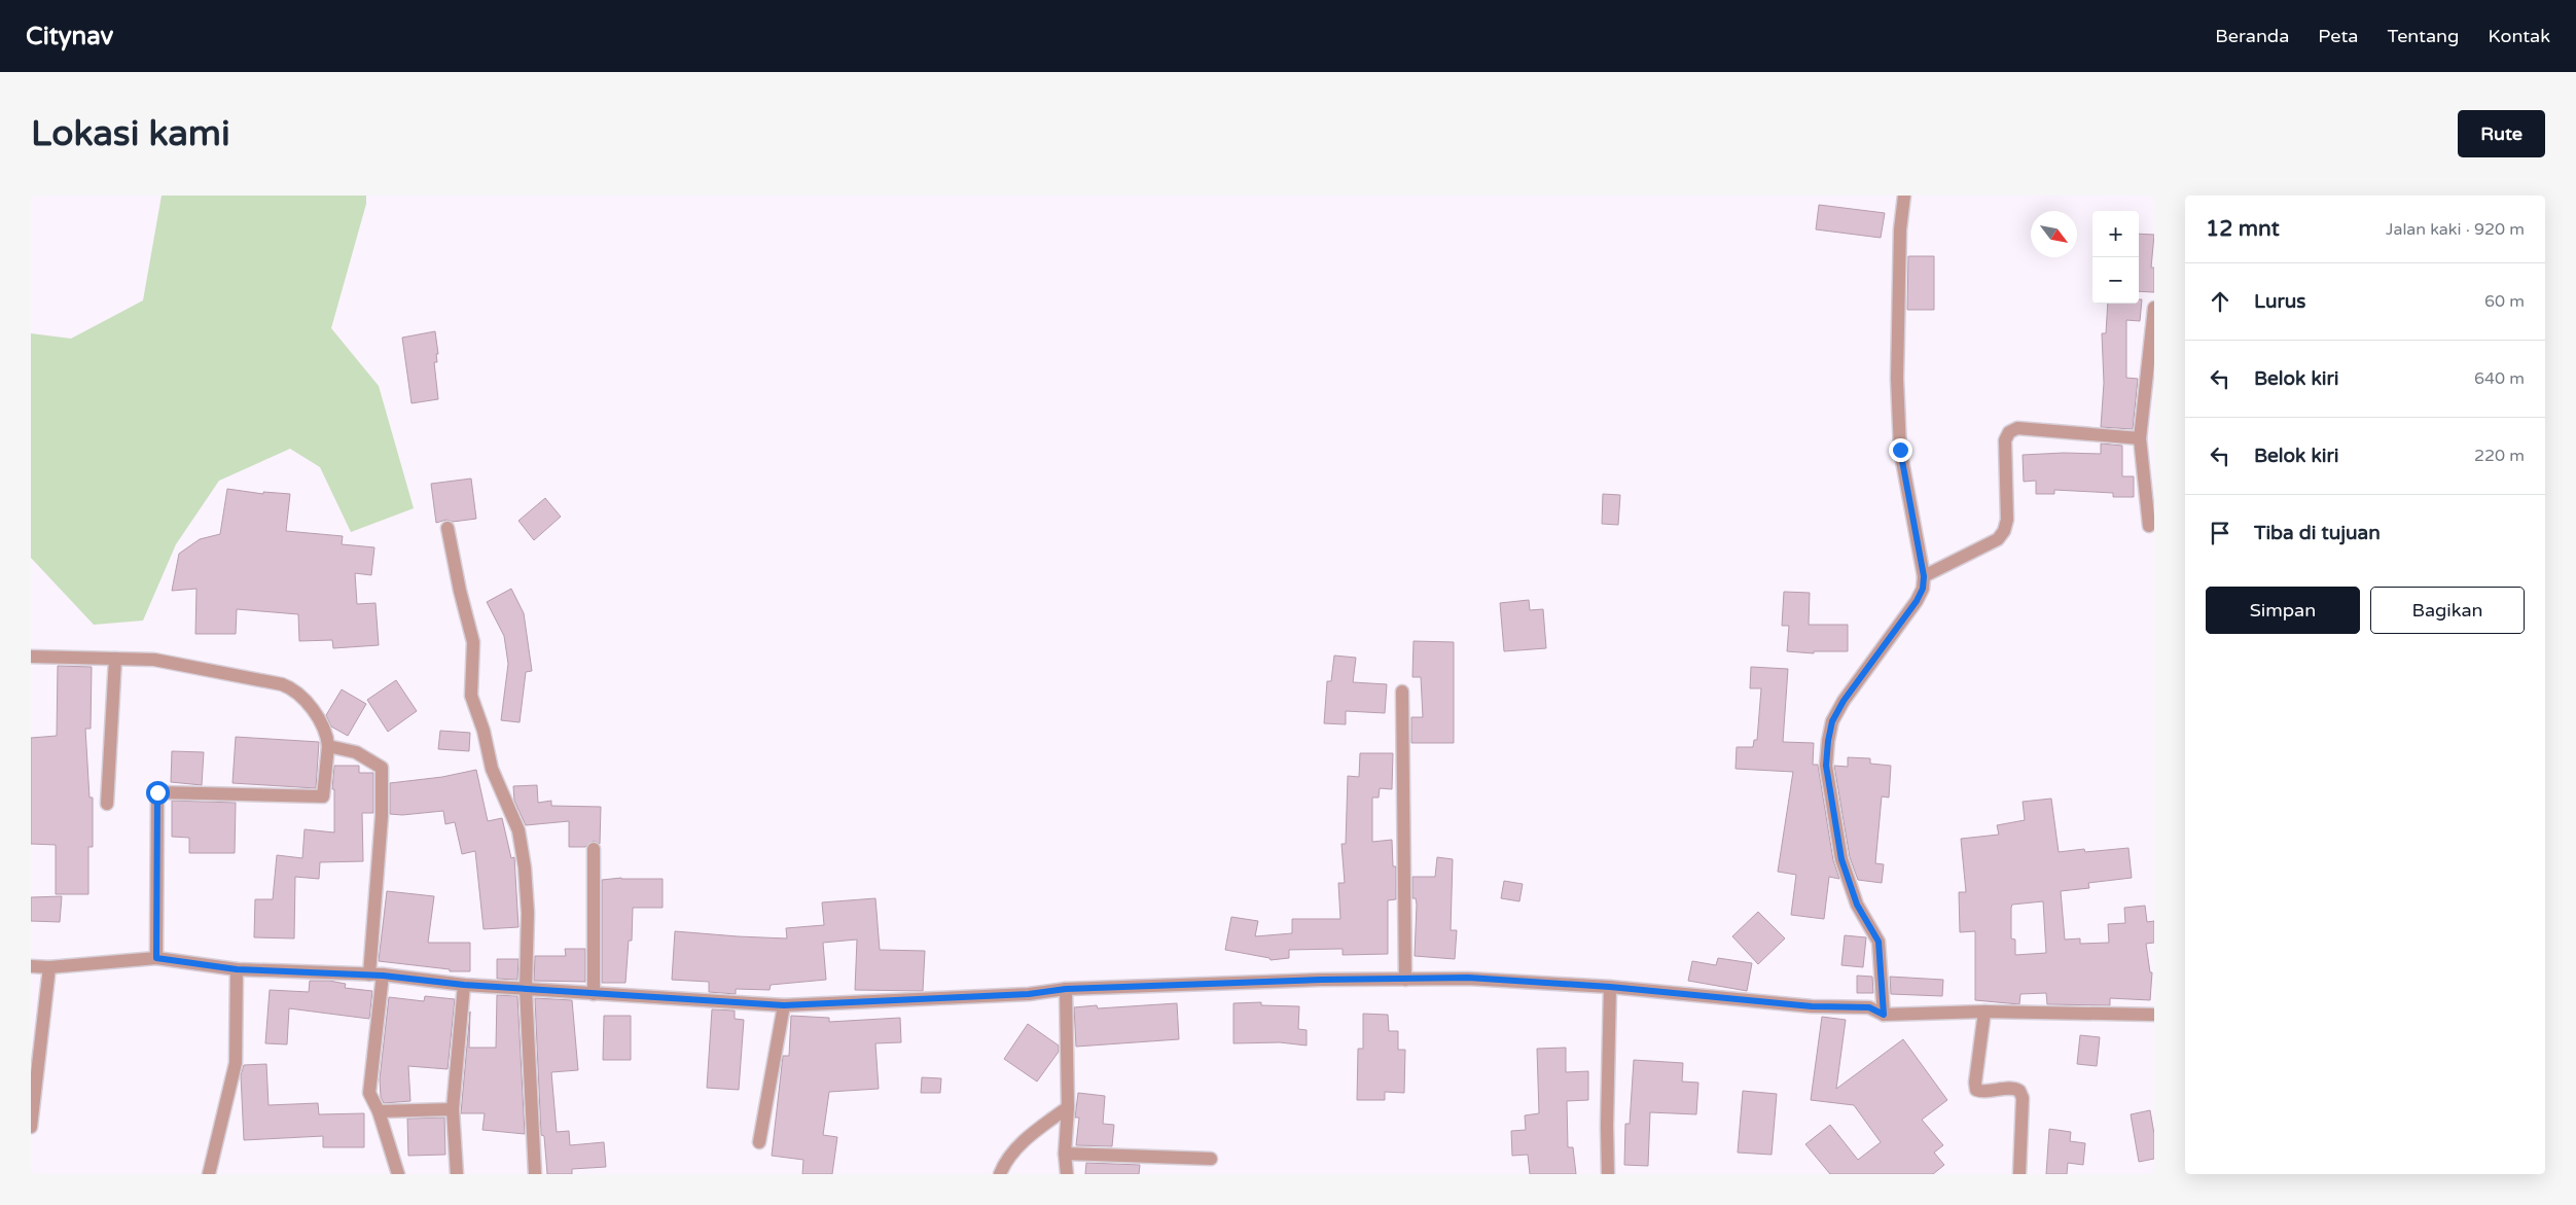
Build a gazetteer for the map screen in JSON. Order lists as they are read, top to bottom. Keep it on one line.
{"north":"bottom right","page":{"header":"Citynav","nav":["Beranda","Peta","Tentang","Kontak"],"buttons":["Rute",["Simpan","Bagikan"]],"title":"Lokasi kami","heading":["12 mnt","Jalan kaki · 920 m"],"map_buttons":["+","−"],"list":[["Lurus","60 m"],["Belok kiri","640 m"],["Belok kiri","220 m"],"Tiba di tujuan"]}}
